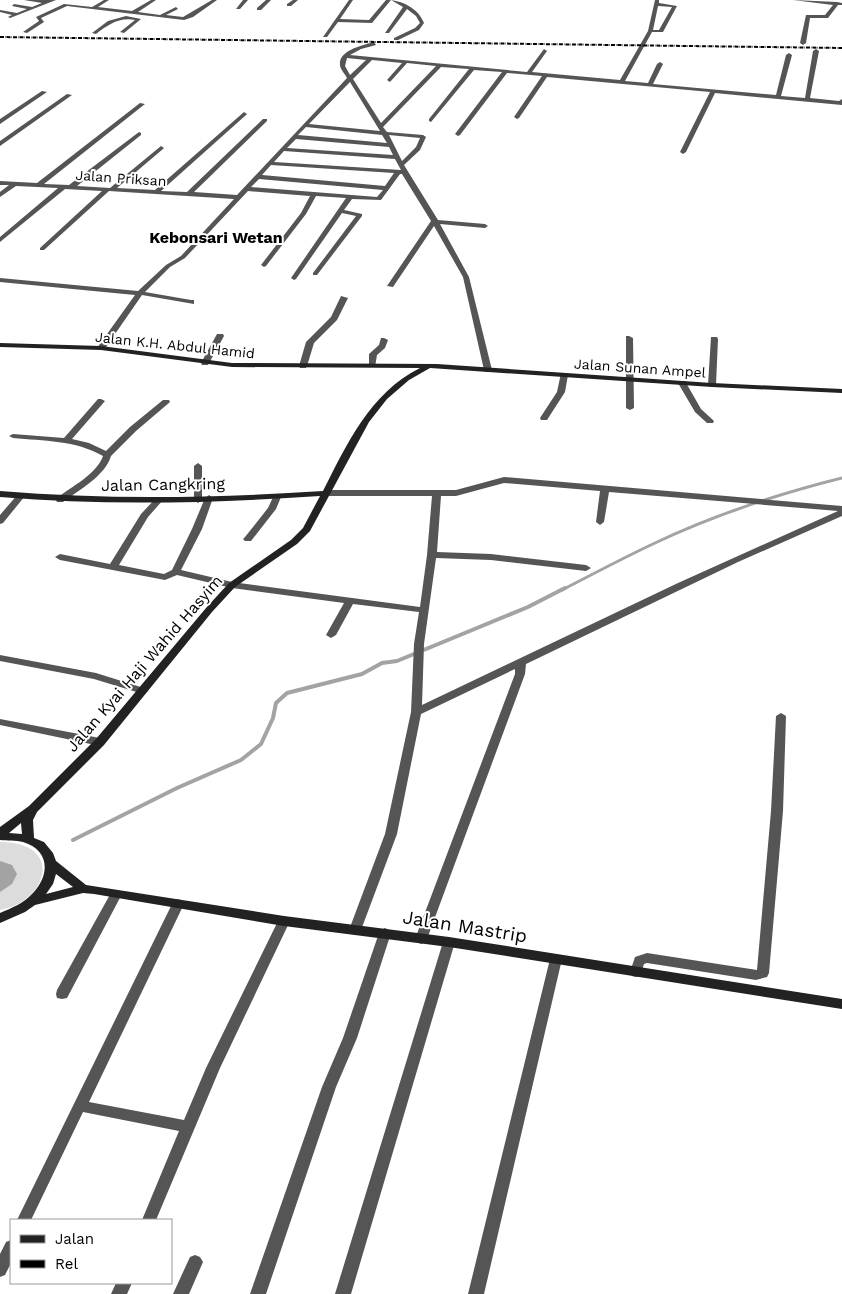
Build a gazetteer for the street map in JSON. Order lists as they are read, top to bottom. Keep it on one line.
{"streets":{"main road":["Jalan K.H. Abdul Hamid","Jalan Sunan Ampel","Jalan Cangkring","Jalan Kyai Haji Wahid Hasyim","Jalan Mastrip"],"street":["Jalan Priksan"]},"crossings":[["Jalan K.H. Abdul Hamid","Jalan Sunan Ampel"],["Jalan K.H. Abdul Hamid","Jalan Kyai Haji Wahid Hasyim"],["Jalan Sunan Ampel","Jalan Kyai Haji Wahid Hasyim"],["Jalan Cangkring","Jalan Kyai Haji Wahid Hasyim"]],"districts":["Kebonsari Wetan"],"legend":["Jalan","Rel"]}
